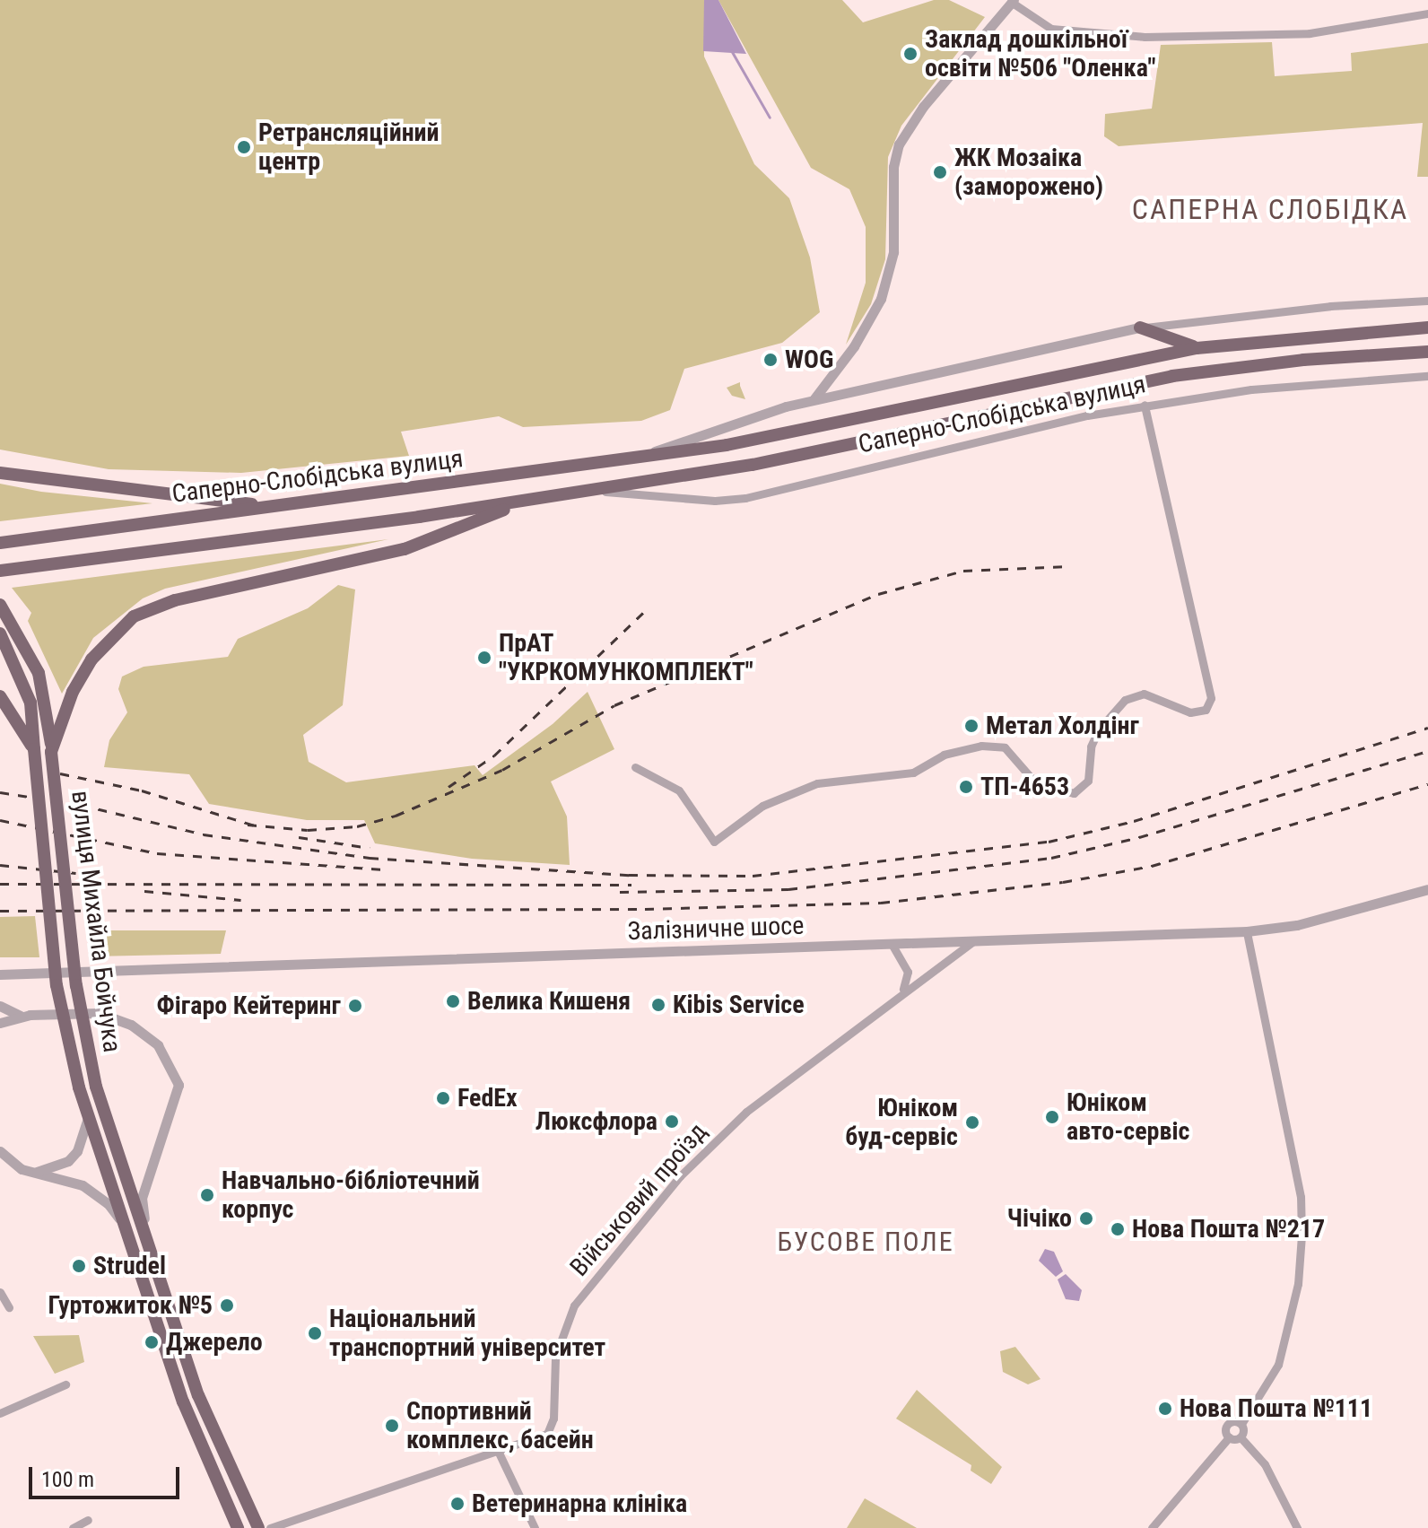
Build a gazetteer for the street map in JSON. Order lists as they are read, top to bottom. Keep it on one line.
{"streets":{"main road":["Саперно-Слобідська вулиця","вулиця Михайла Бойчука"],"street":["Залізничне шосе","Військовий проїзд"]},"crossings":[["Залізничне шосе","Військовий проїзд"]],"districts":["САПЕРНА СЛОБІДКА","БУСОВЕ ПОЛЕ"],"places":["Заклад дошкільної освіти №506 \"Оленка\"","Ретрансляційний центр","ЖК Мозаіка (заморожено)","WOG","ПрАТ \"УКРКОМУНКОМПЛЕКТ\"","Метал Холдінг","ТП-4653","Велика Кишеня","Kibis Service","Фігаро Кейтеринг","FedEx","Юніком авто-сервіс","Люксфлора","Юніком буд-сервіс","Навчально-бібліотечний корпус","Чічіко","Нова Пошта №217","Strudel","Гуртожиток №5","Національний транспортний університет","Джерело","Нова Пошта №111","Спортивний комплекс, басейн","Ветеринарна клініка"],"scale_bar":"100 m"}
